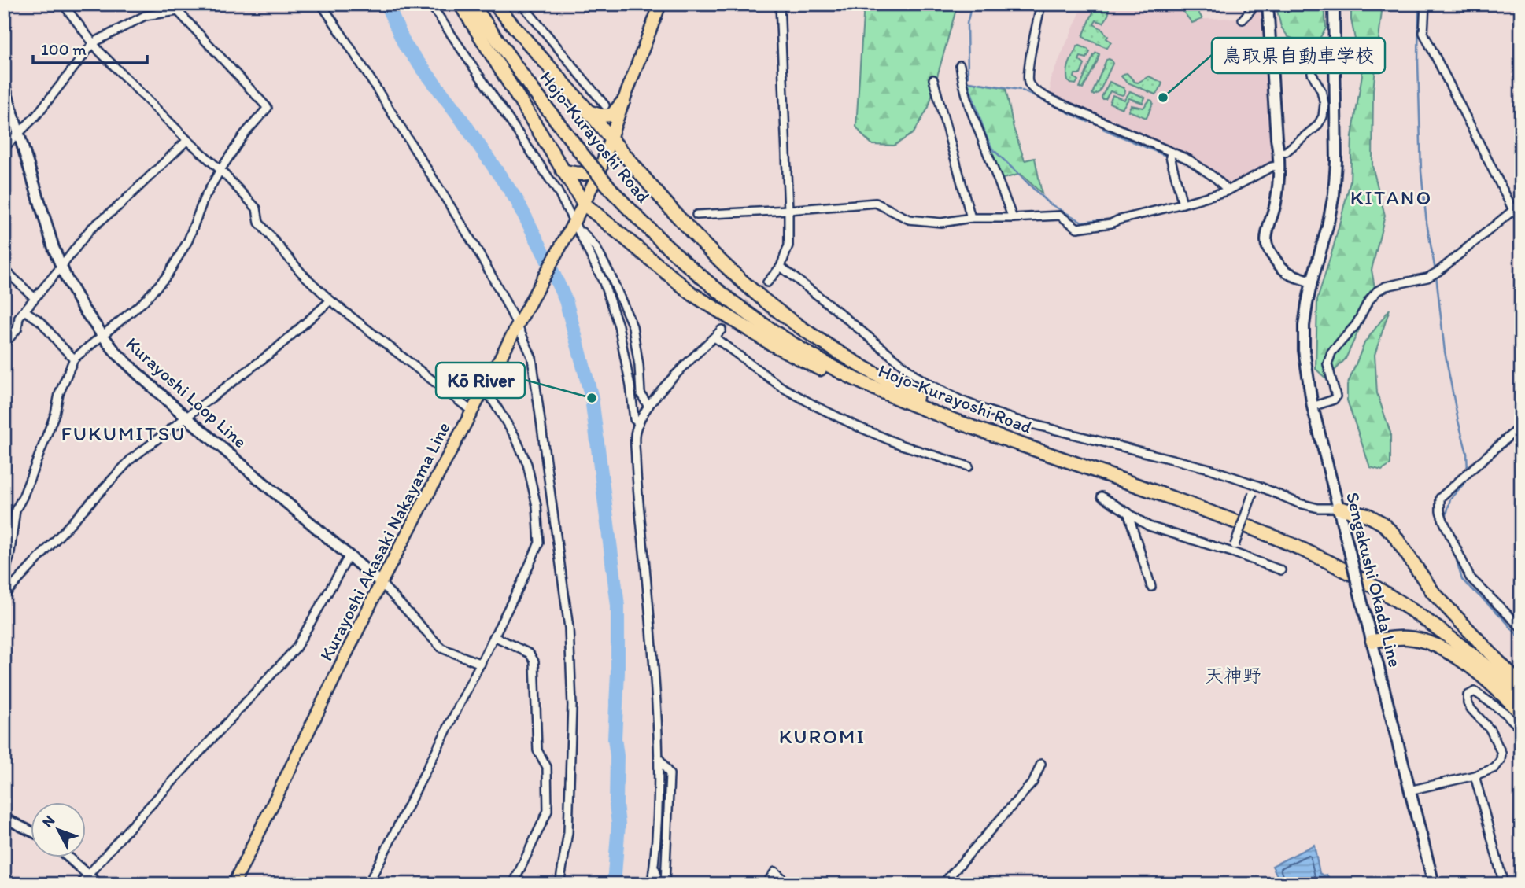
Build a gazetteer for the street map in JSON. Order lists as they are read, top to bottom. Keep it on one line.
{"streets":{"highway":["Hojo-Kurayoshi Road"],"main road":["Kurayoshi Loop Line","Kurayoshi Akasaki Nakayama Line","Sengakushi Okada Line"]},"crossings":[["Kurayoshi Loop Line","Kurayoshi Akasaki Nakayama Line"]],"districts":["KITANO","FUKUMITSU","天神野","KUROMI"],"places":["鳥取県自動車学校","Kō River"],"scale_bar":"100 m","north":"top left"}
